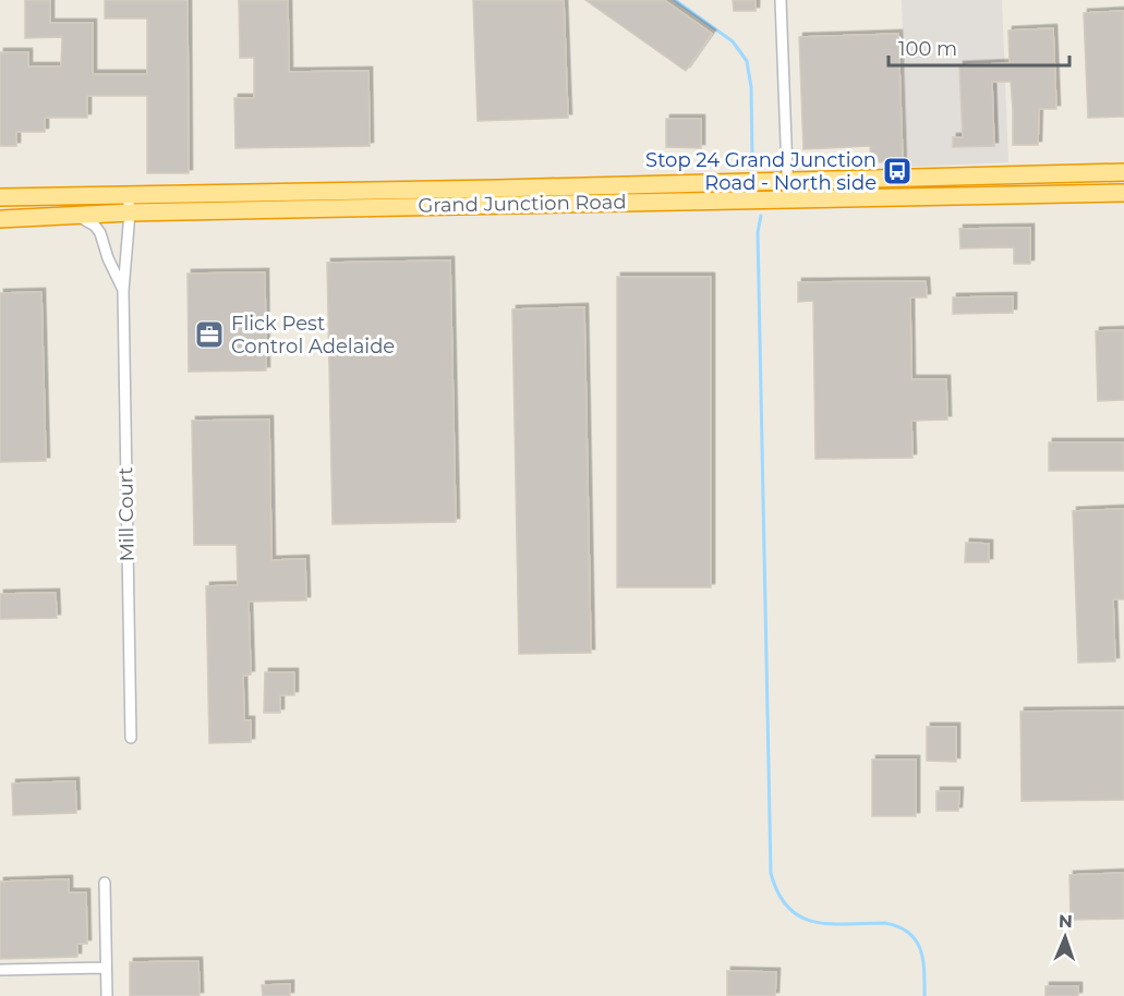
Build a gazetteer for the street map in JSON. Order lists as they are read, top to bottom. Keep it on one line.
{"streets":{"highway":["Grand Junction Road"],"street":["Mill Court"]},"crossings":[["Grand Junction Road","Mill Court"]],"places":{"bus stop":["Stop 24 Grand Junction Road - North side"],"office":["Flick Pest Control Adelaide"]},"scale_bar":"100 m","north":"top"}
